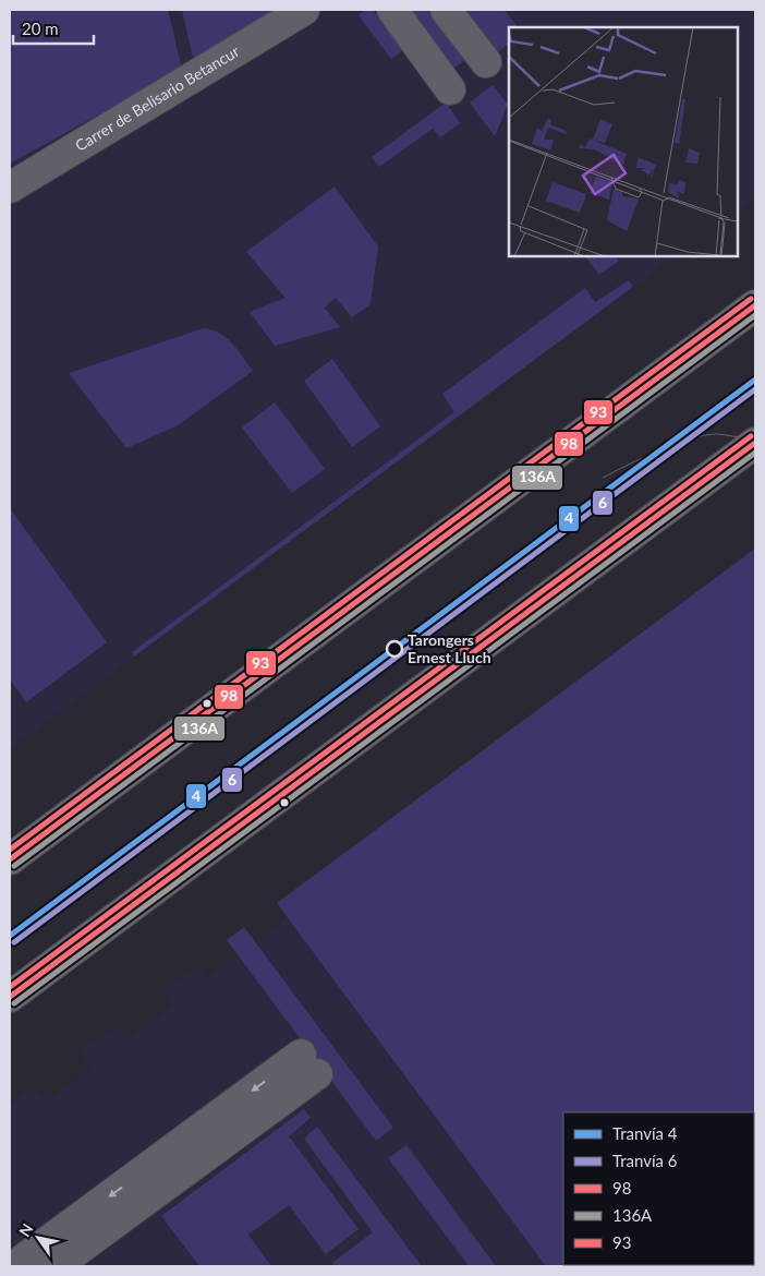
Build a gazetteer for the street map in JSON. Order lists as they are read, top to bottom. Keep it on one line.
{"streets":{"street":["Carrer de Belisario Betancur"]},"places":["Tarongers Ernest Lluch"],"lines":["transit line 93","transit line 98","transit line 136A","tram line 4","tram line 6"],"legend":["Tranvía 4","Tranvía 6","98","136A","93"],"scale_bar":"20 m","north":"top left"}
